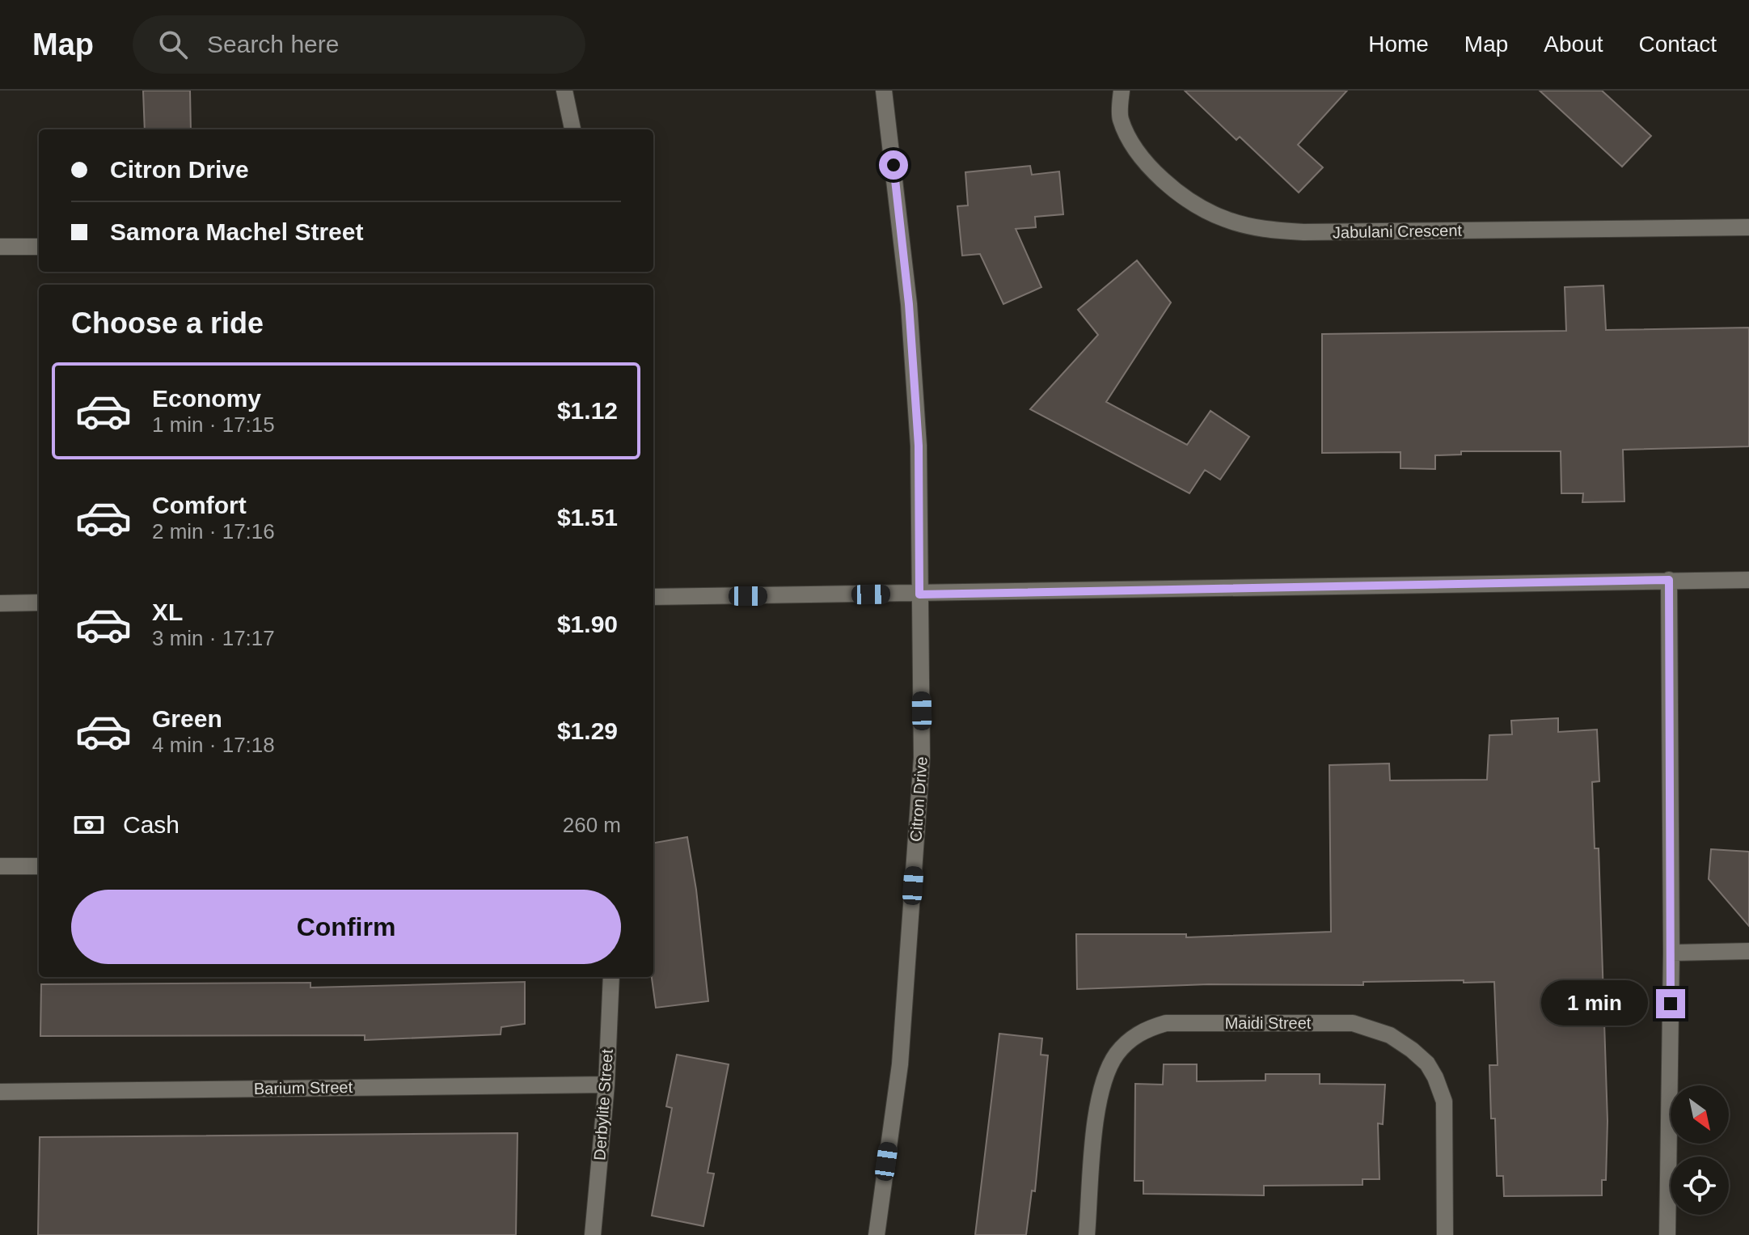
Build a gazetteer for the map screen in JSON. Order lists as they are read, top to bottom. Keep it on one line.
{"streets":{"street":["Jabulani Crescent","Citron Drive","Maidi Street","Barium Street","Derbylite Street"]},"crossings":[["Barium Street","Derbylite Street"]],"north":"bottom right","page":{"header":"Map","search":"Search here","nav":["Home","Map","About","Contact"],"banner":["Citron Drive","Samora Machel Street"],"heading":"Choose a ride","list":[{"name":"Economy","note":"1 min · 17:15","value":"$1.12"},{"name":"Comfort","note":"2 min · 17:16","value":"$1.51"},{"name":"XL","note":"3 min · 17:17","value":"$1.90"},{"name":"Green","note":"4 min · 17:18","value":"$1.29"}],"pay":["Cash","260 m"],"buttons":"Confirm","bubble":"1 min"}}
